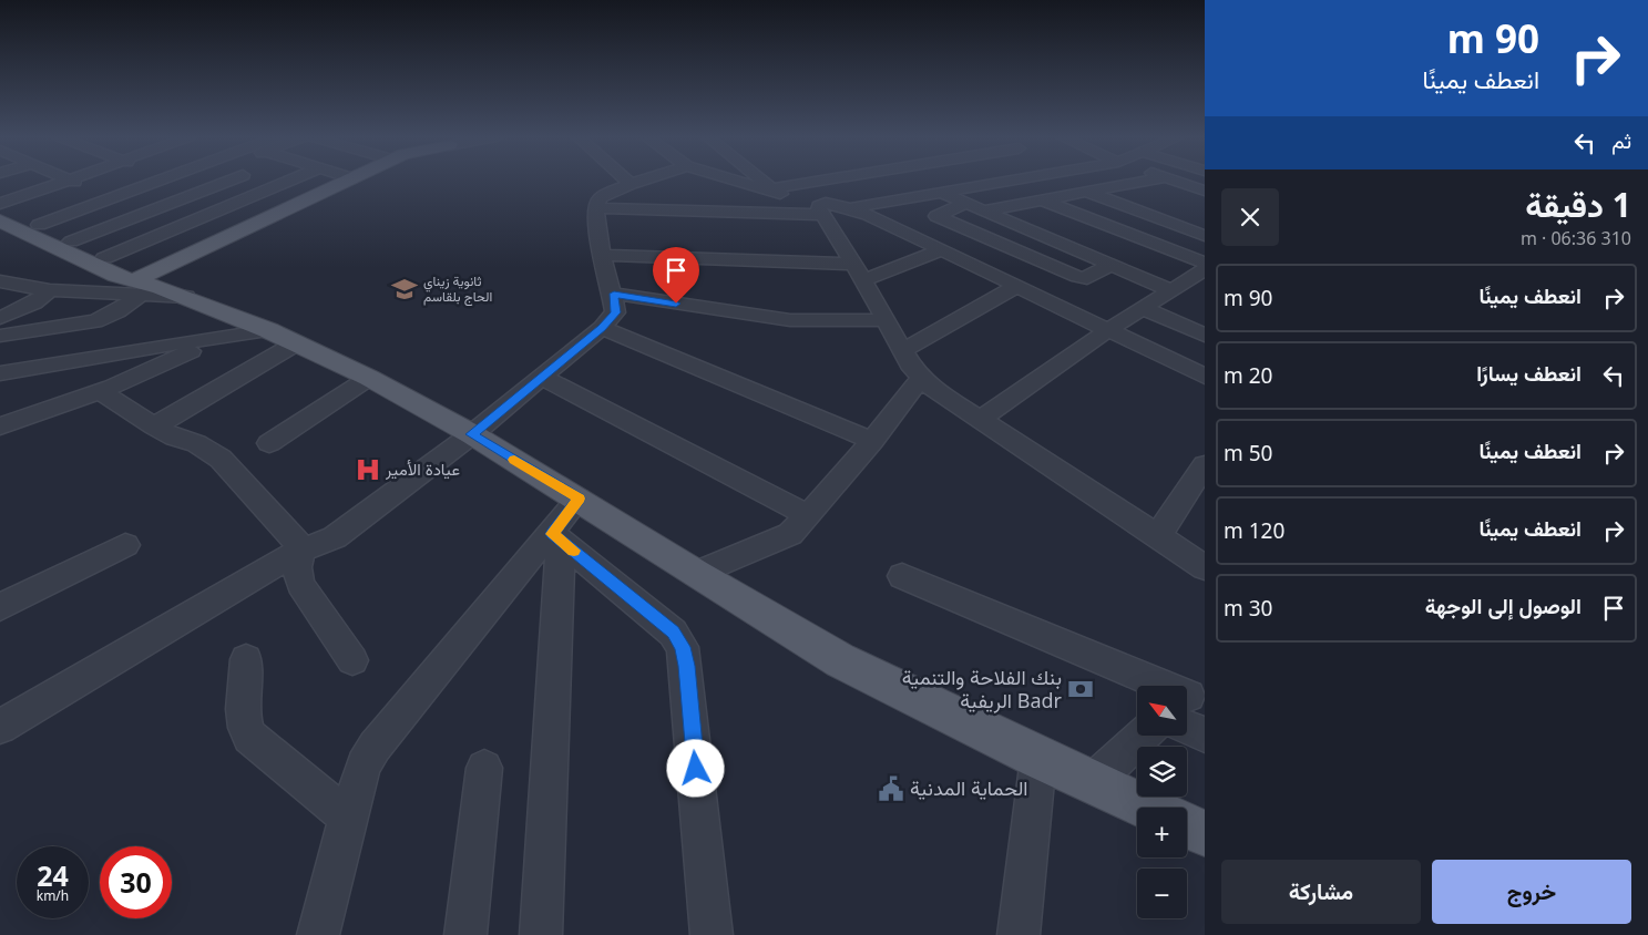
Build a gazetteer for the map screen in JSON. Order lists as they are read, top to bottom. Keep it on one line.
{"places":{"school or university":["ثانوية زيناي الحاج بلقاسم"],"hospital":["عيادة الأمير"],"bank":["بنك الفلاحة والتنمية الريفية Badr"],"public building":["الحماية المدنية"]},"north":"top left","page":{"turn":["90 m","انعطف يمينًا"],"then":"ثم","heading":["1 دقيقة","310 m · 06:36"],"list":[{"name":"انعطف يمينًا","value":"90 m"},{"name":"انعطف يسارًا","value":"20 m"},{"name":"انعطف يمينًا","value":"50 m"},{"name":"انعطف يمينًا","value":"120 m"},{"name":"الوصول إلى الوجهة","value":"30 m"}],"map_buttons":["+","−"],"speed":"24 km/h","limit":"30","buttons":["خروج","مشاركة"]}}
